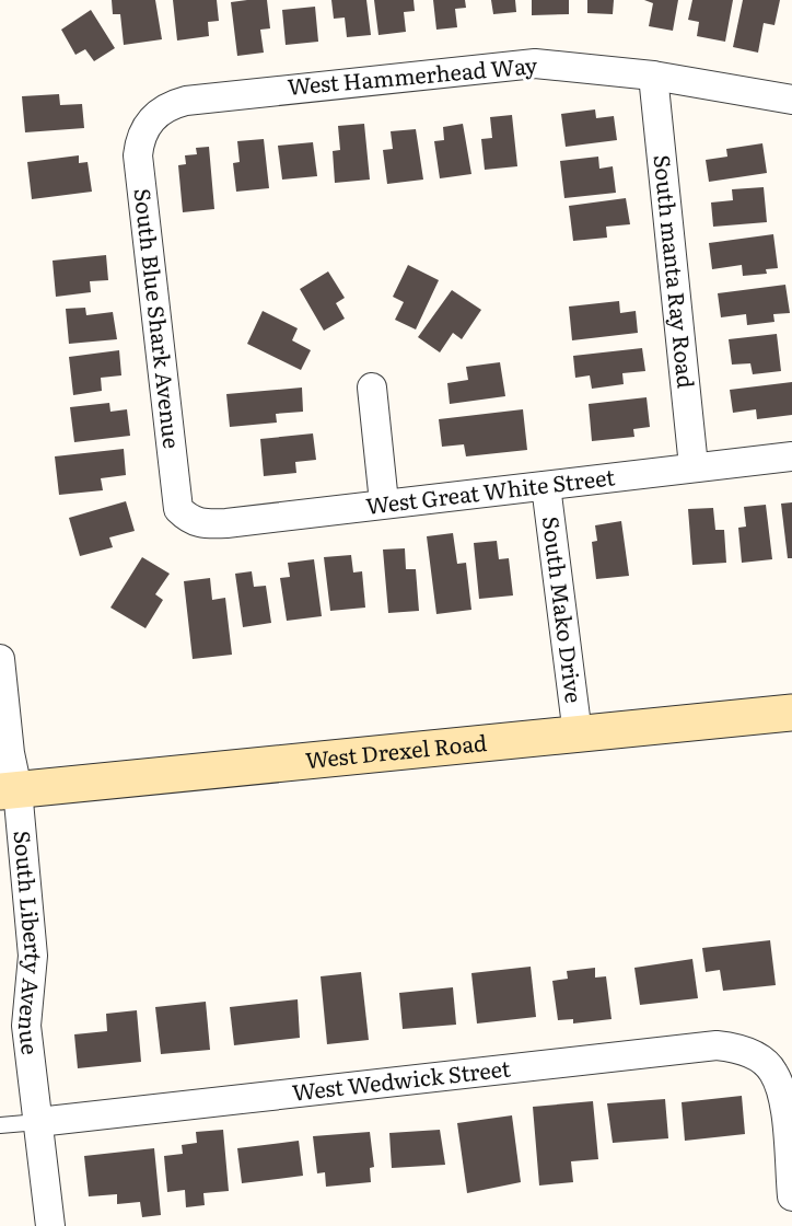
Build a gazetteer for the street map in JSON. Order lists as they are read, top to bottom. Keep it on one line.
{"streets":{"street":["West Hammerhead Way","South manta Ray Road","South Blue Shark Avenue","West Great White Street","South Mako Drive","West Drexel Road","South Liberty Avenue","West Wedwick Street"]},"crossings":[["West Hammerhead Way","South manta Ray Road"],["West Hammerhead Way","South Blue Shark Avenue"],["South manta Ray Road","West Great White Street"],["South Blue Shark Avenue","West Great White Street"],["West Great White Street","South Mako Drive"],["South Mako Drive","West Drexel Road"],["West Drexel Road","South Liberty Avenue"],["South Liberty Avenue","West Wedwick Street"]]}
